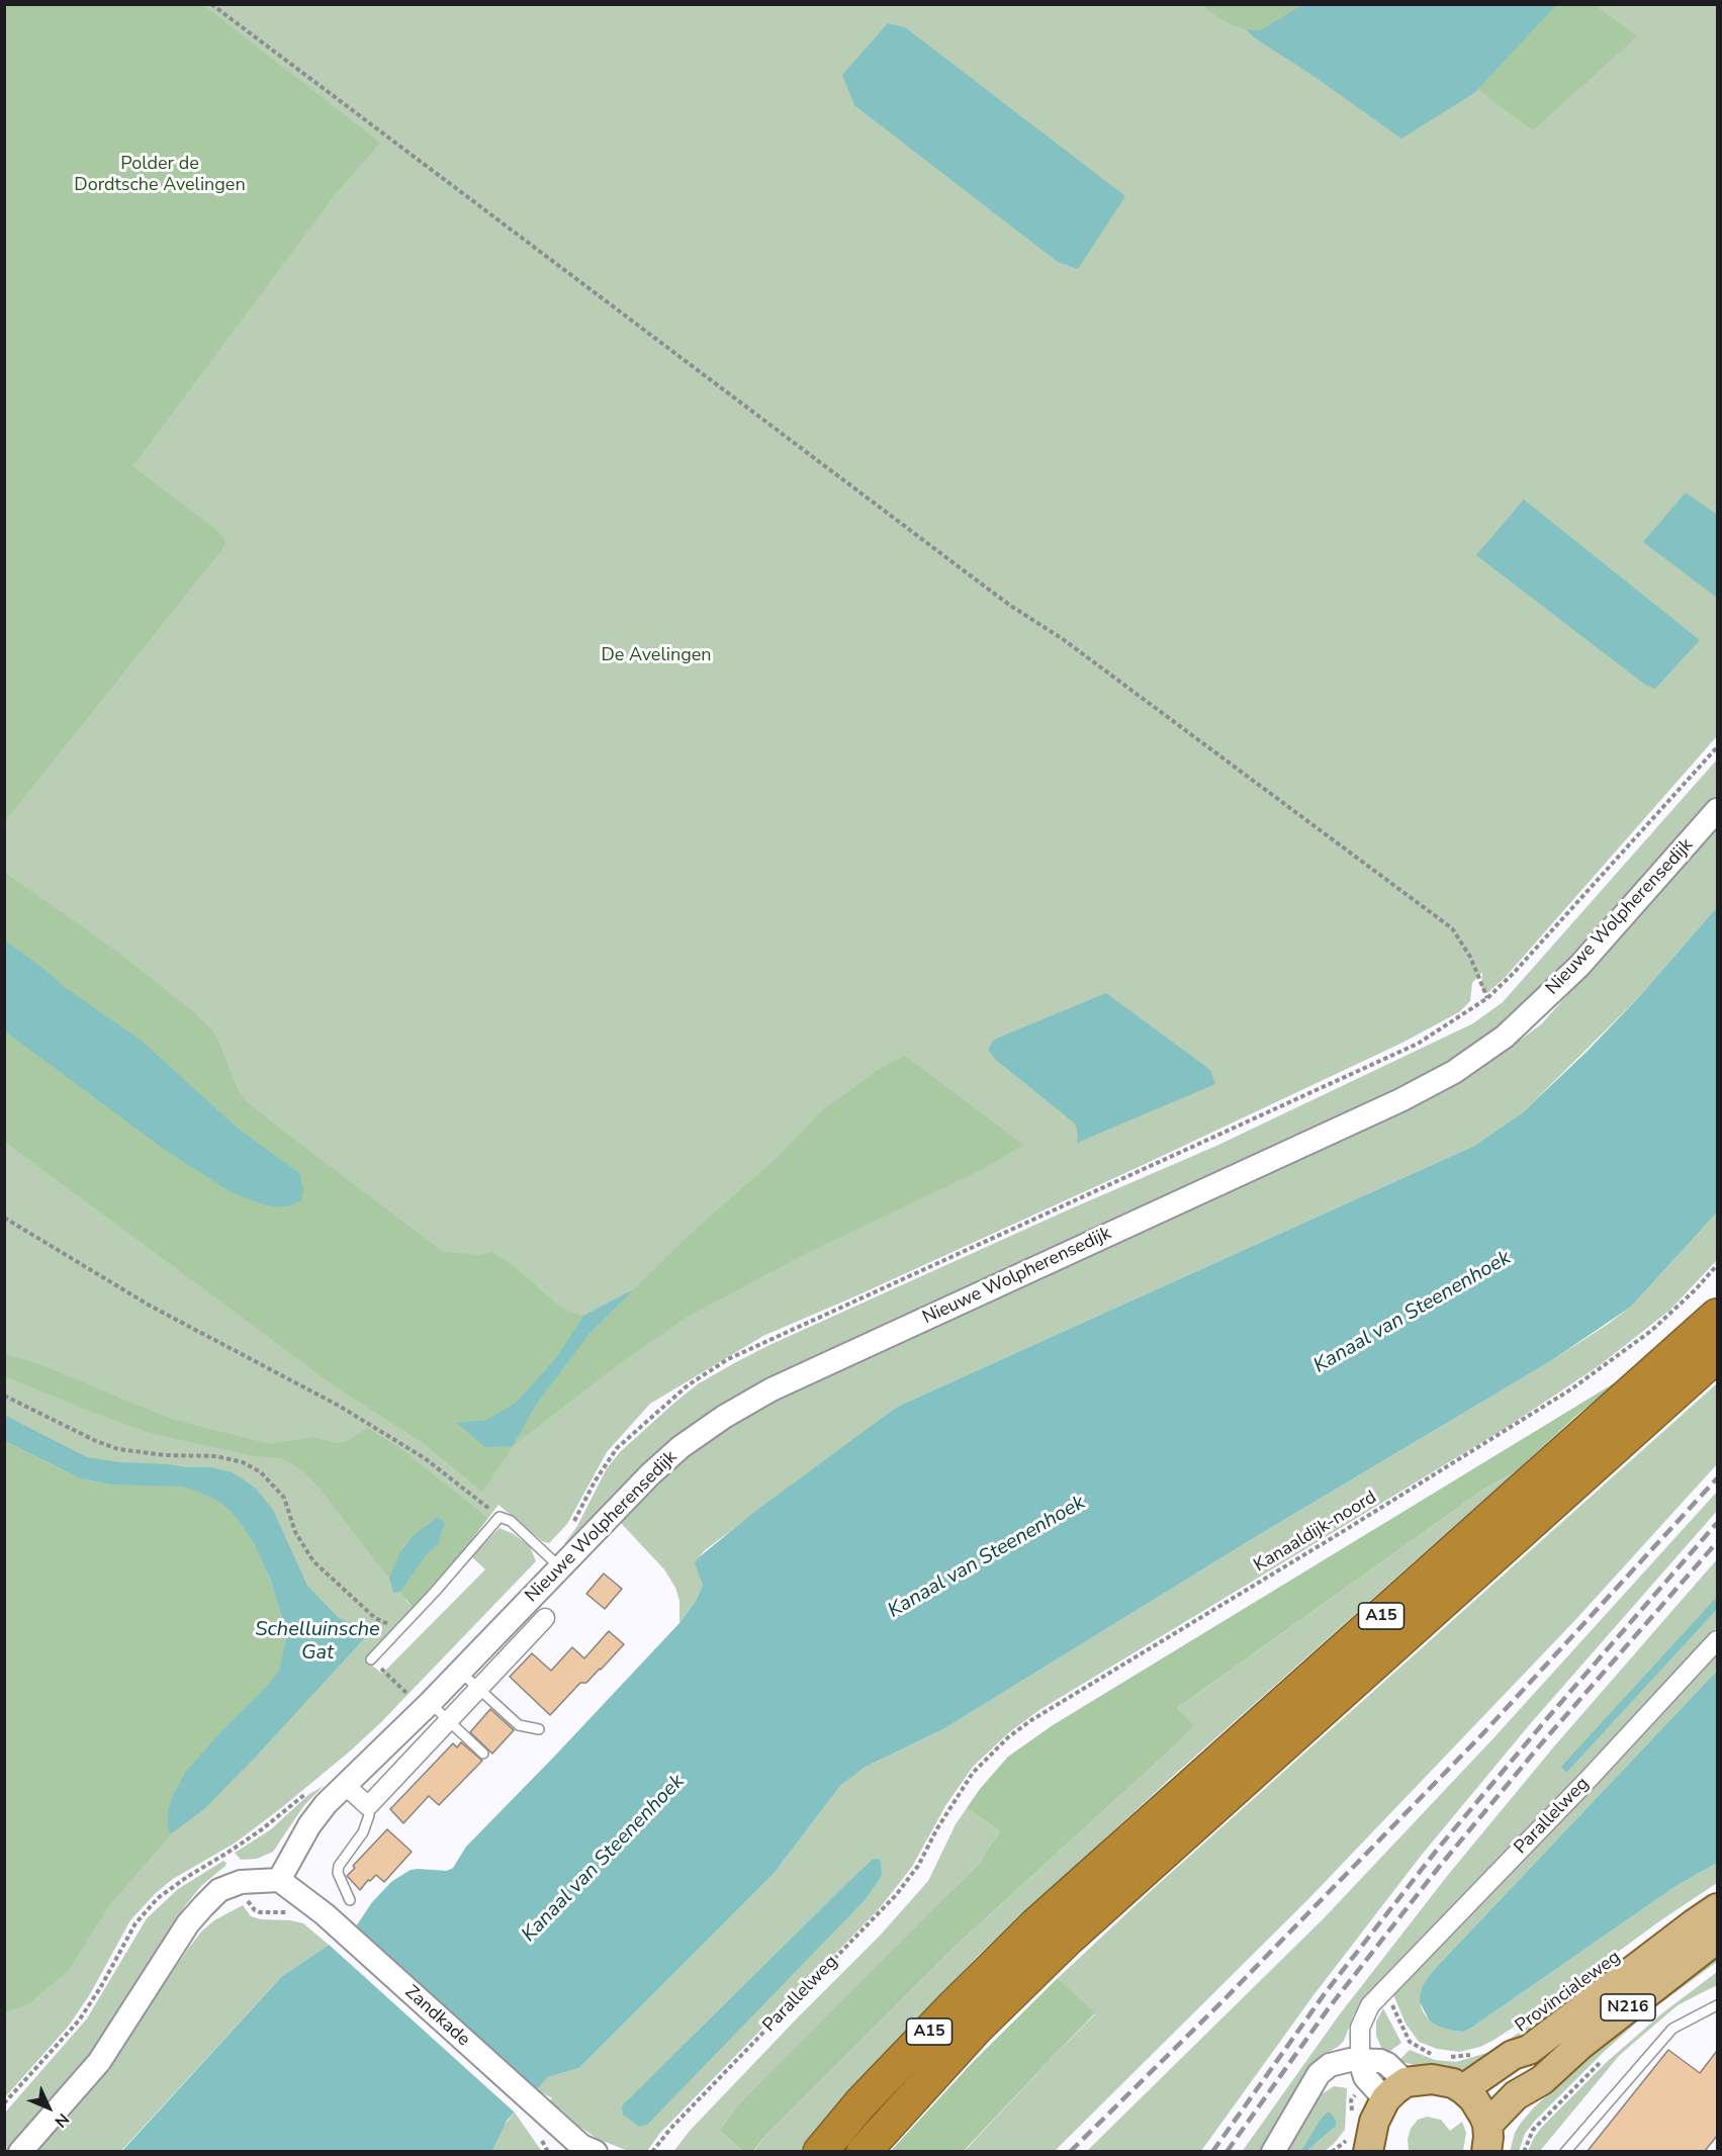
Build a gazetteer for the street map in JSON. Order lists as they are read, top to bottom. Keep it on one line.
{"streets":{"highway":["A15"],"main road":["Provincialeweg","N216"],"street":["Nieuwe Wolpherensedijk","Parallelweg","Zandkade"],"path":["Kanaaldijk-noord"]},"crossings":[["Nieuwe Wolpherensedijk","Zandkade"],["Kanaaldijk-noord","Parallelweg"]],"water":["Kanaal van Steenenhoek","Schelluinsche Gat"],"parks":["Polder de Dordtsche Avelingen","De Avelingen"],"north":"bottom right"}
